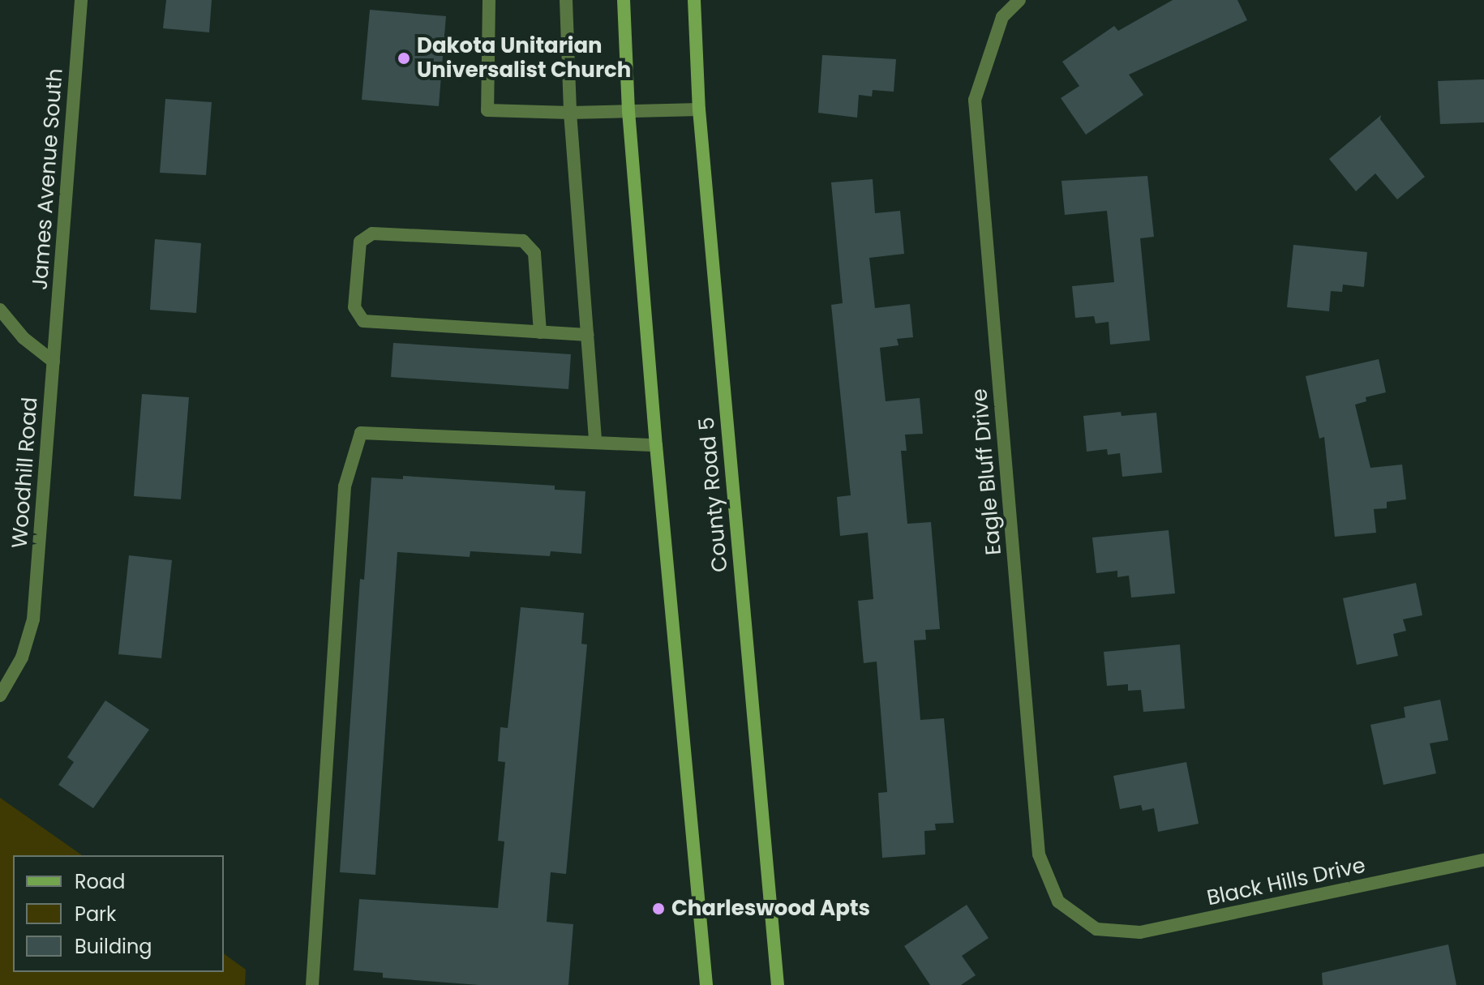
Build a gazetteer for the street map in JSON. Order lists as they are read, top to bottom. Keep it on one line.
{"streets":{"main road":["County Road 5"],"street":["James Avenue South","Eagle Bluff Drive","Woodhill Road","Black Hills Drive"]},"crossings":[["James Avenue South","Woodhill Road"],["Eagle Bluff Drive","Black Hills Drive"]],"places":["Dakota Unitarian Universalist Church","Charleswood Apts"],"legend":["Road","Park","Building"]}
